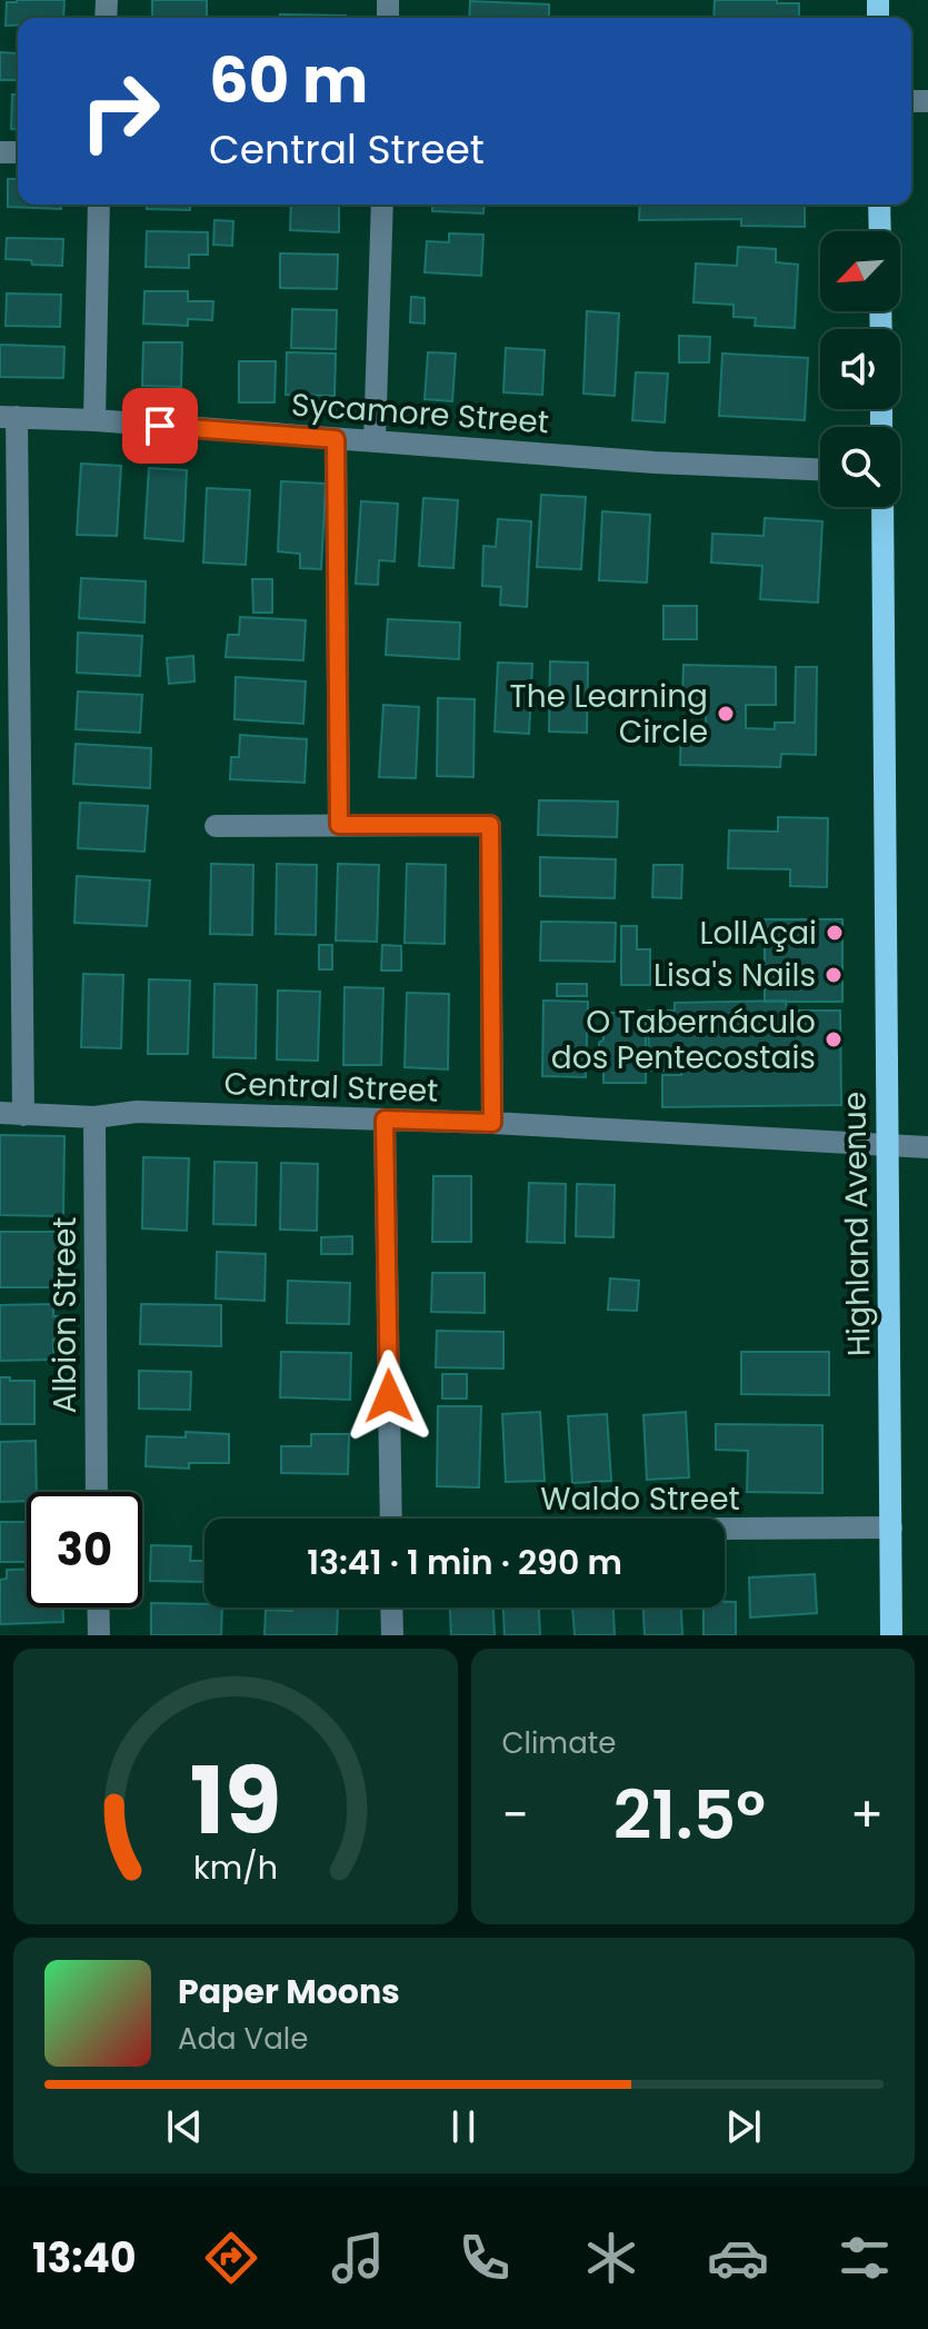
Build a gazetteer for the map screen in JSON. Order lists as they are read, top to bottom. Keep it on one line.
{"streets":{"main road":["Highland Avenue"],"street":["Sycamore Street","Central Street","Albion Street","Waldo Street"]},"crossings":[["Central Street","Highland Avenue"],["Central Street","Albion Street"],["Highland Avenue","Waldo Street"]],"places":["The Learning Circle","LollAçai","Lisa's Nails","O Tabernáculo dos Pentecostais"],"north":"bottom left","page":{"turn":["60 m","Central Street"],"limit":"30","trip":"13:41 · 1 min · 290 m","tile":"Climate","heat":["−","21.5°","+"],"song":["Paper Moons","Ada Vale"],"tabs":"13:40","gauge":["19","km/h"]}}
